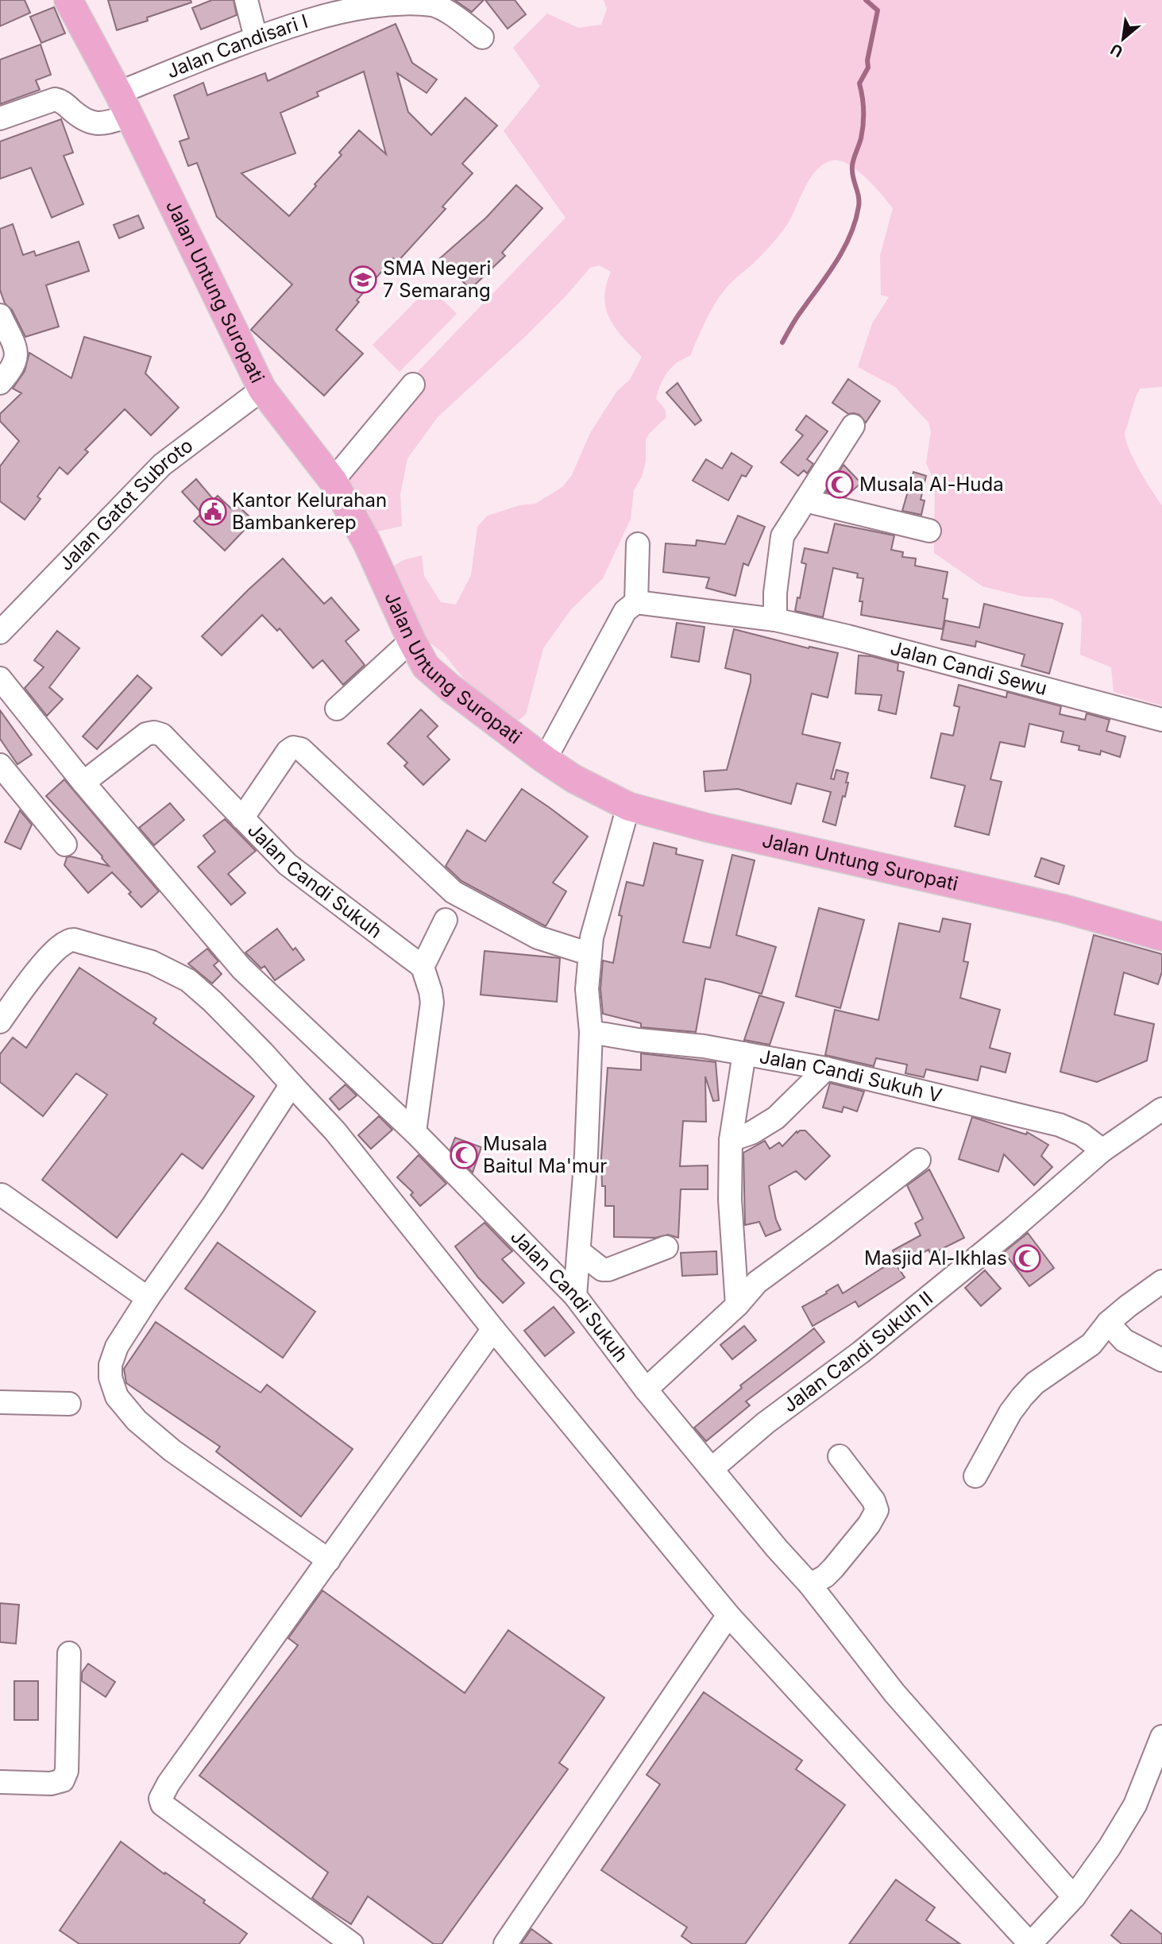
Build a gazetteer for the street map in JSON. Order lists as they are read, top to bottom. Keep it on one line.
{"streets":{"main road":["Jalan Untung Suropati"],"street":["Jalan Candisari I","Jalan Gatot Subroto","Jalan Candi Sewu","Jalan Candi Sukuh","Jalan Candi Sukuh V","Jalan Candi Sukuh II"]},"crossings":[["Jalan Candisari I","Jalan Untung Suropati"],["Jalan Untung Suropati","Jalan Gatot Subroto"],["Jalan Candi Sukuh","Jalan Candi Sukuh II"],["Jalan Candi Sukuh V","Jalan Candi Sukuh II"]],"places":{"school or university":["SMA Negeri 7 Semarang"],"mosque":["Musala Al-Huda","Musala Baitul Ma'mur","Masjid Al-Ikhlas"],"public building":["Kantor Kelurahan Bambankerep"]},"north":"bottom left"}
